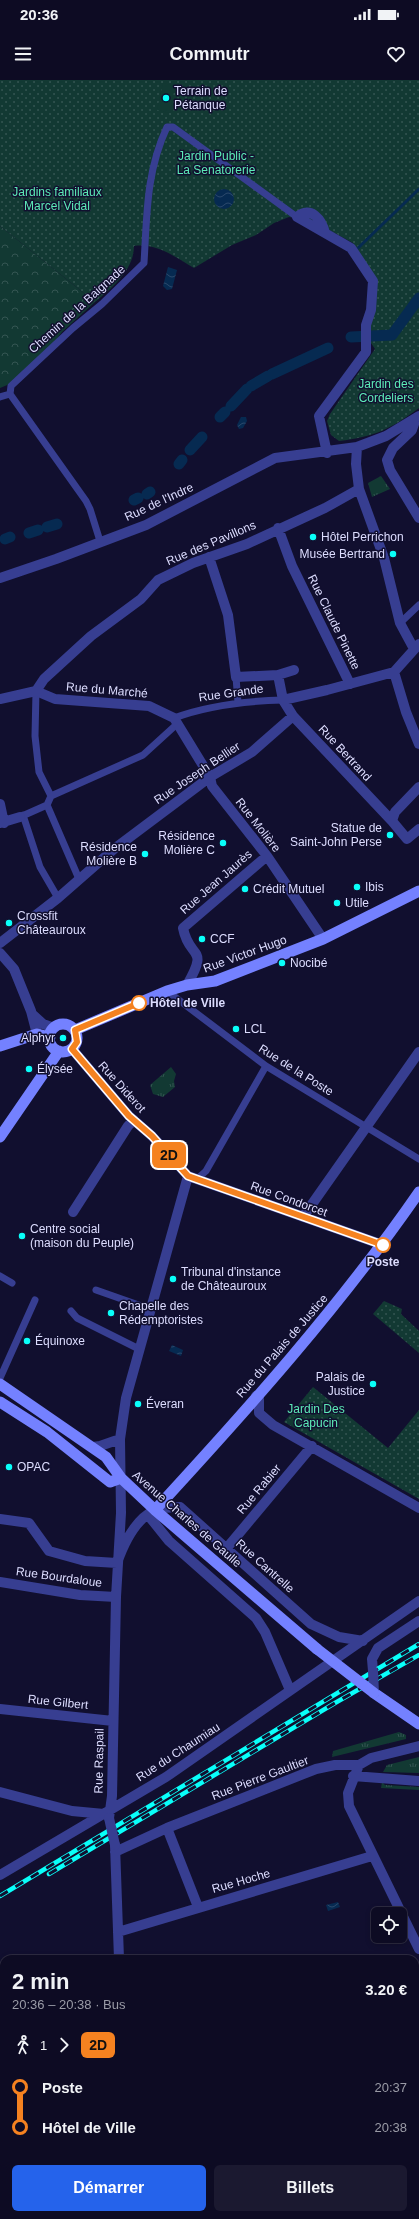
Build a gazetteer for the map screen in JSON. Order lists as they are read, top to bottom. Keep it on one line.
{"streets":{"main road":["Rue Victor Hugo","Rue du Palais de Justice","Avenue Charles de Gaulle"],"street":["Chemin de la Baignade","Rue de l'Indre","Rue des Pavillons","Rue Claude Pinette","Rue du Marché","Rue Grande","Rue Bertrand","Rue Joseph Bellier","Rue Molière","Rue Jean Jaurès","Rue de la Poste","Rue Diderot","Rue Condorcet","Rue Rabier","Rue Cantrelle","Rue Bourdaloue","Rue Gilbert","Rue du Chaumiau","Rue Raspail","Rue Pierre Gaultier","Rue Hoche"]},"crossings":[["Rue des Pavillons","Rue Claude Pinette"],["Rue des Pavillons","Rue du Marché"],["Rue Claude Pinette","Rue Grande"],["Rue du Marché","Rue Grande"],["Rue du Marché","Rue Molière"],["Rue Grande","Rue Bertrand"],["Rue Grande","Rue Molière"],["Rue Bertrand","Rue Joseph Bellier"],["Rue Joseph Bellier","Rue Molière"],["Rue Molière","Rue Jean Jaurès"],["Rue Molière","Rue Victor Hugo"],["Rue Jean Jaurès","Rue Victor Hugo"],["Rue Victor Hugo","Rue de la Poste"],["Rue Victor Hugo","Rue Diderot"],["Rue Diderot","Rue Condorcet"],["Rue Diderot","Rue Raspail"],["Rue Condorcet","Rue du Palais de Justice"],["Rue Condorcet","Rue Raspail"],["Rue du Palais de Justice","Avenue Charles de Gaulle"],["Rue du Palais de Justice","Rue Cantrelle"],["Rue du Palais de Justice","Rue Raspail"],["Rue Rabier","Rue Cantrelle"],["Avenue Charles de Gaulle","Rue Cantrelle"],["Avenue Charles de Gaulle","Rue Raspail"],["Rue Cantrelle","Rue du Chaumiau"],["Rue Cantrelle","Rue Raspail"],["Rue Bourdaloue","Rue Raspail"],["Rue Gilbert","Rue Raspail"],["Rue du Chaumiau","Rue Raspail"],["Rue Raspail","Rue Pierre Gaultier"],["Rue Raspail","Rue Hoche"]],"parks":["Jardin Public - La Senatorerie","Jardins familiaux Marcel Vidal","Jardin des Cordeliers","Jardin Des Capucin"],"places":["Terrain de Pétanque","Hôtel Perrichon","Musée Bertrand","Statue de Saint-John Perse","Résidence Molière C","Résidence Molière B","Ibis","Crédit Mutuel","Utile","Crossfit Châteauroux","CCF","Nocibé","Hôtel de Ville","LCL","Alphyr","Élysée","Centre social (maison du Peuple)","Poste","Tribunal d'instance de Châteauroux","Chapelle des Rédemptoristes","Équinoxe","Palais de Justice","Éveran","OPAC"],"lines":["bus line 2D"],"page":{"status":"20:36","header":"Commutr","on_map":"2D","heading":["2 min","20:36 – 20:38 · Bus","3.20 €"],"legs":["1","2D"],"list":[{"name":"Poste","value":"20:37"},{"name":"Hôtel de Ville","value":"20:38"}],"buttons":["Démarrer","Billets"]}}
